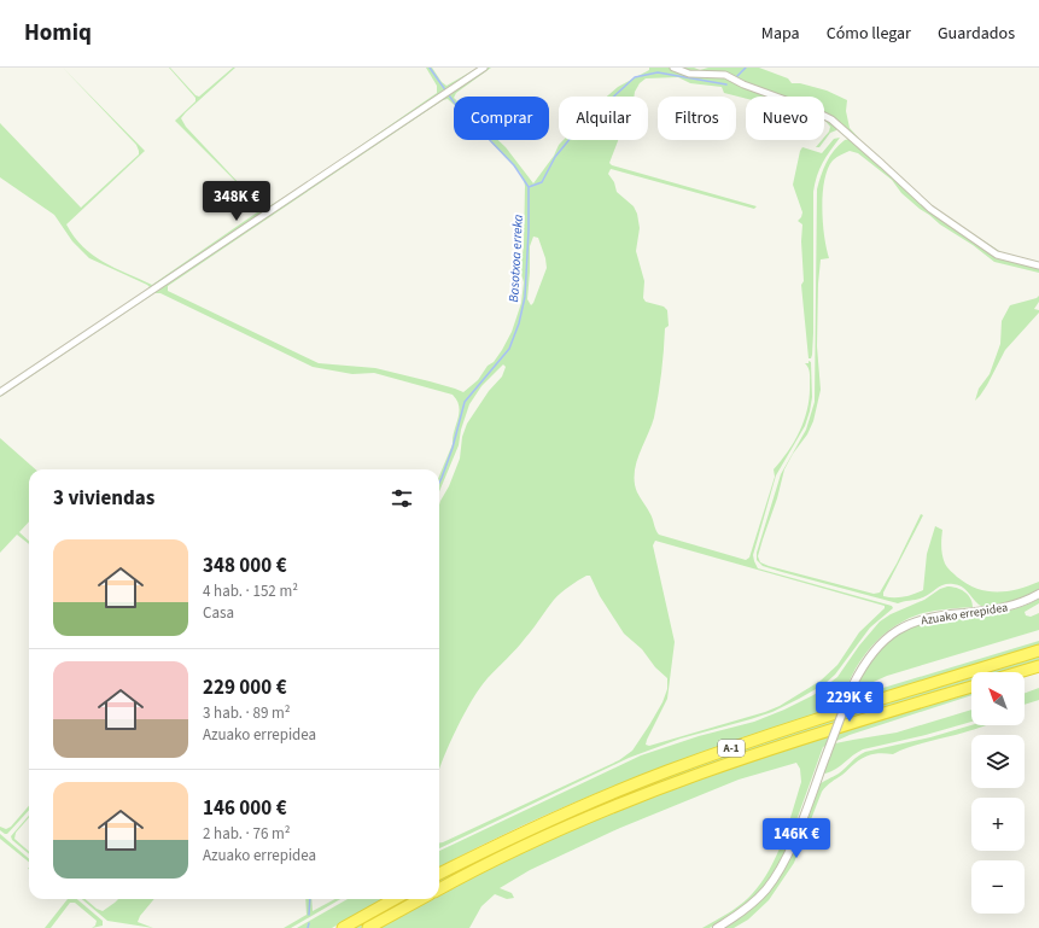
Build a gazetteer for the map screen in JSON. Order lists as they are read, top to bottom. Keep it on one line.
{"streets":{"highway":["A-1"],"street":["Azuako errepidea"]},"water":["Basotxoa erreka"],"north":"top left","page":{"header":"Homiq","nav":["Mapa","Cómo llegar","Guardados"],"chip":["Comprar","Alquilar","Filtros","Nuevo"],"price":["348K €","229K €","146K €"],"heading":"3 viviendas","list":[{"name":"348 000 €","note":"4 hab. · 152 m² · Casa"},{"name":"229 000 €","note":"3 hab. · 89 m² · Azuako errepidea"},{"name":"146 000 €","note":"2 hab. · 76 m² · Azuako errepidea"}],"map_buttons":["+","−"]}}
